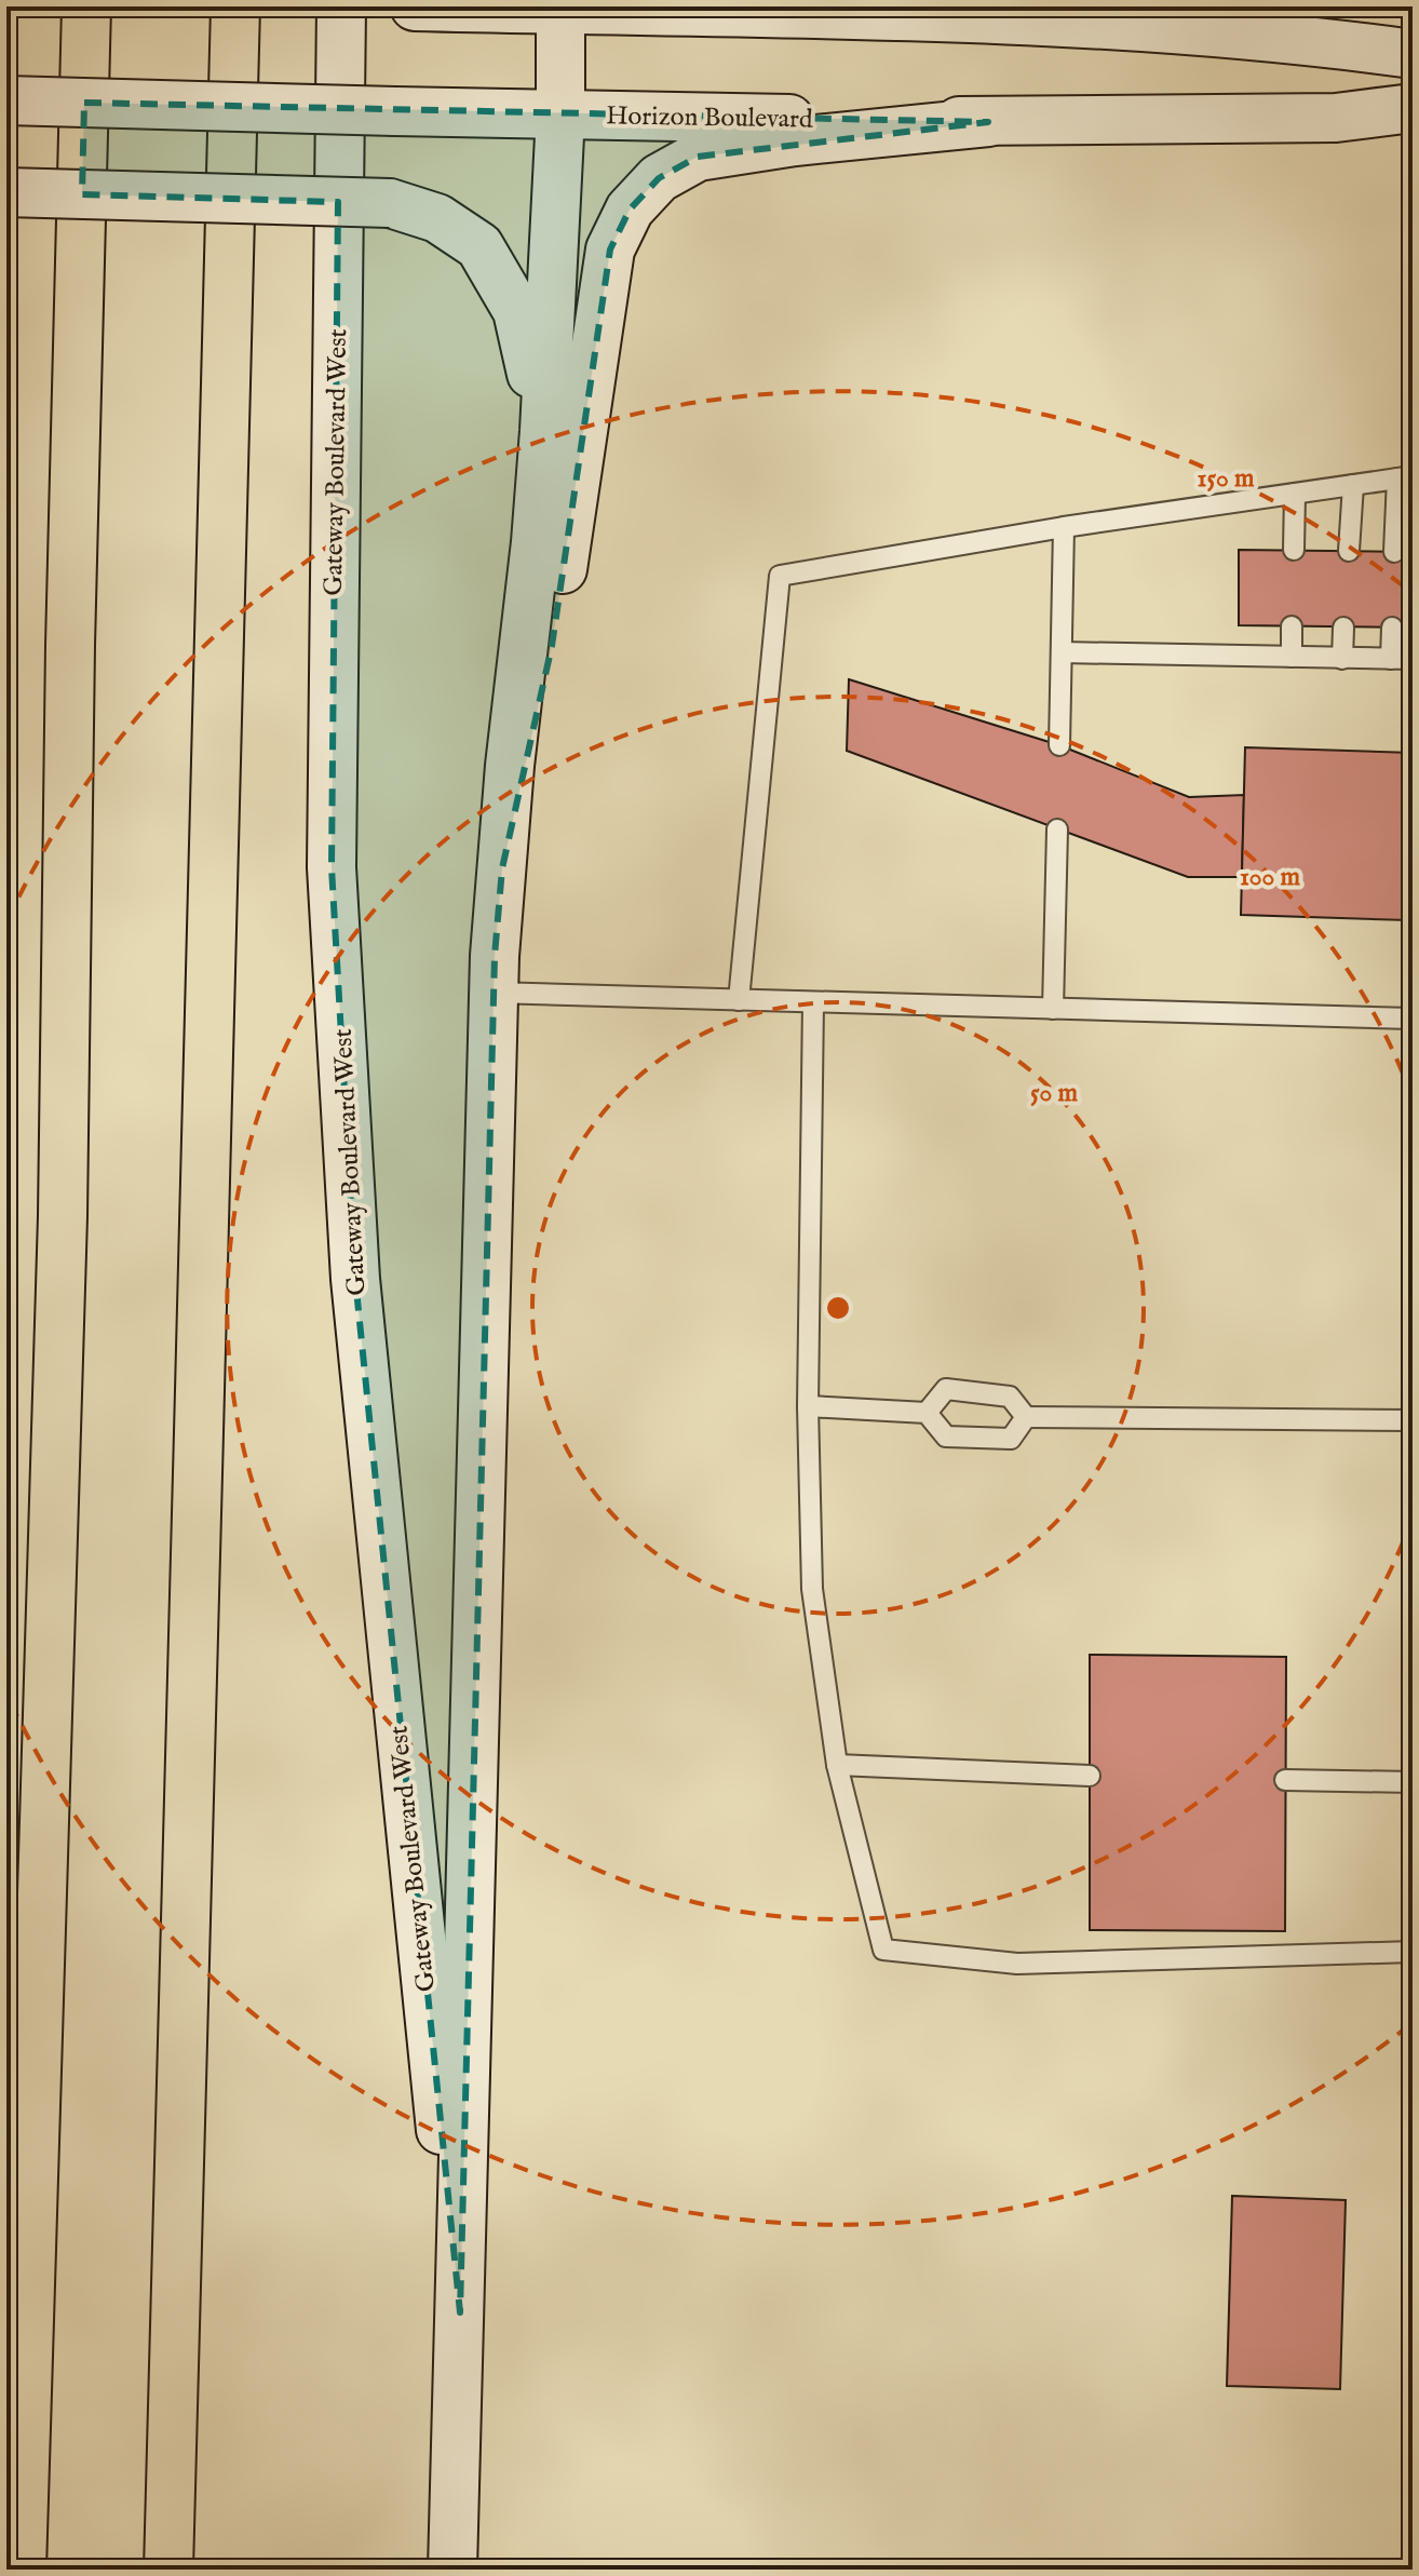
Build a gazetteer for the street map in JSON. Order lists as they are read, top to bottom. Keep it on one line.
{"streets":{"main road":["Horizon Boulevard","Gateway Boulevard West"]},"crossings":[["Horizon Boulevard","Gateway Boulevard West"]],"rings":["150 m","100 m","50 m"]}
